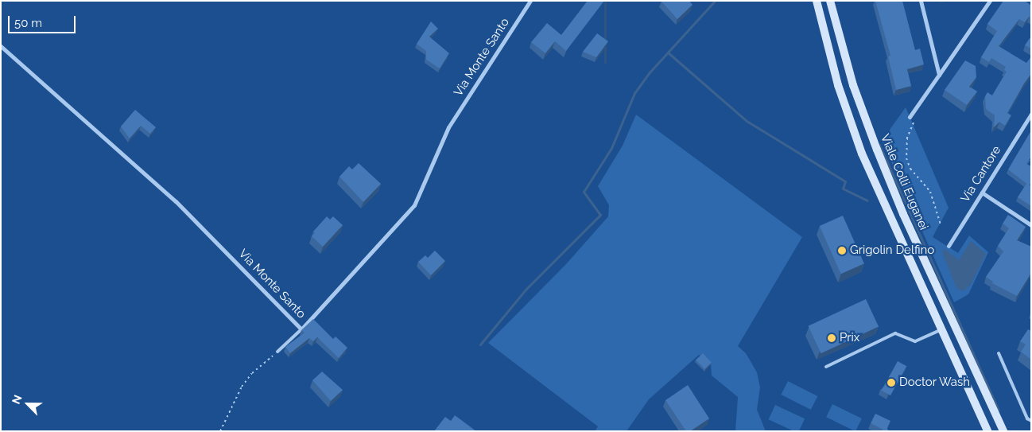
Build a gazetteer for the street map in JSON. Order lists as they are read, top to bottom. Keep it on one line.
{"streets":{"main road":["Viale Colli Euganei"],"street":["Via Monte Santo","Via Cantore"]},"places":["Grigolin Delfino","Prix","Doctor Wash"],"scale_bar":"50 m","north":"top left"}
